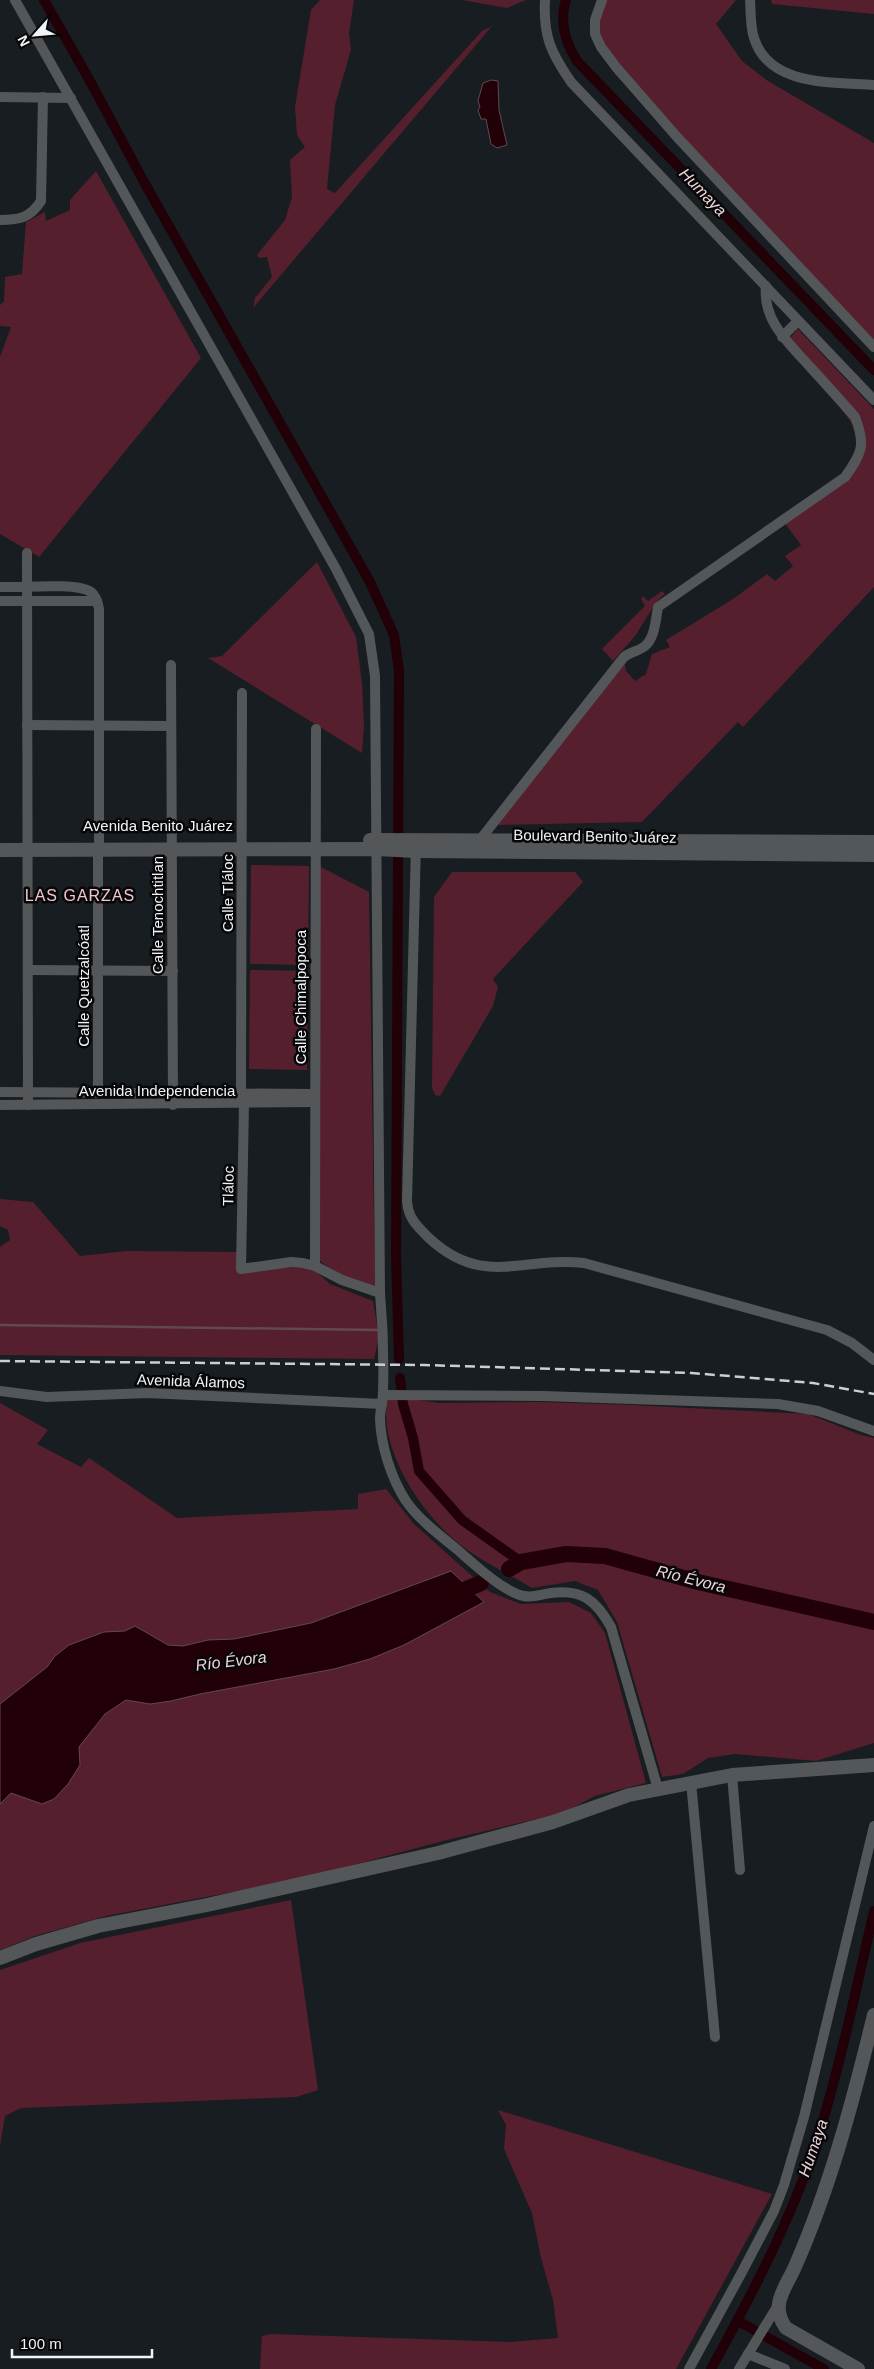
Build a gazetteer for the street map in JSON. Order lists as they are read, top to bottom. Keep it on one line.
{"streets":{"street":["Avenida Benito Juárez","Boulevard Benito Juárez","Calle Tláloc","Calle Tenochtitlan","Calle Quetzalcóatl","Calle Chimalpopoca","Avenida Independencia","Tláloc","Avenida Álamos"]},"crossings":[["Avenida Benito Juárez","Boulevard Benito Juárez"],["Avenida Benito Juárez","Calle Tláloc"],["Avenida Benito Juárez","Calle Tenochtitlan"],["Avenida Benito Juárez","Calle Quetzalcóatl"],["Avenida Benito Juárez","Calle Chimalpopoca"],["Boulevard Benito Juárez","Calle Chimalpopoca"],["Calle Tláloc","Avenida Independencia"],["Calle Tenochtitlan","Avenida Independencia"],["Calle Quetzalcóatl","Avenida Independencia"],["Calle Chimalpopoca","Avenida Independencia"],["Calle Chimalpopoca","Tláloc"],["Avenida Independencia","Tláloc"]],"districts":["LAS GARZAS"],"water":["Humaya","Río Évora"],"scale_bar":"100 m","north":"bottom left"}
